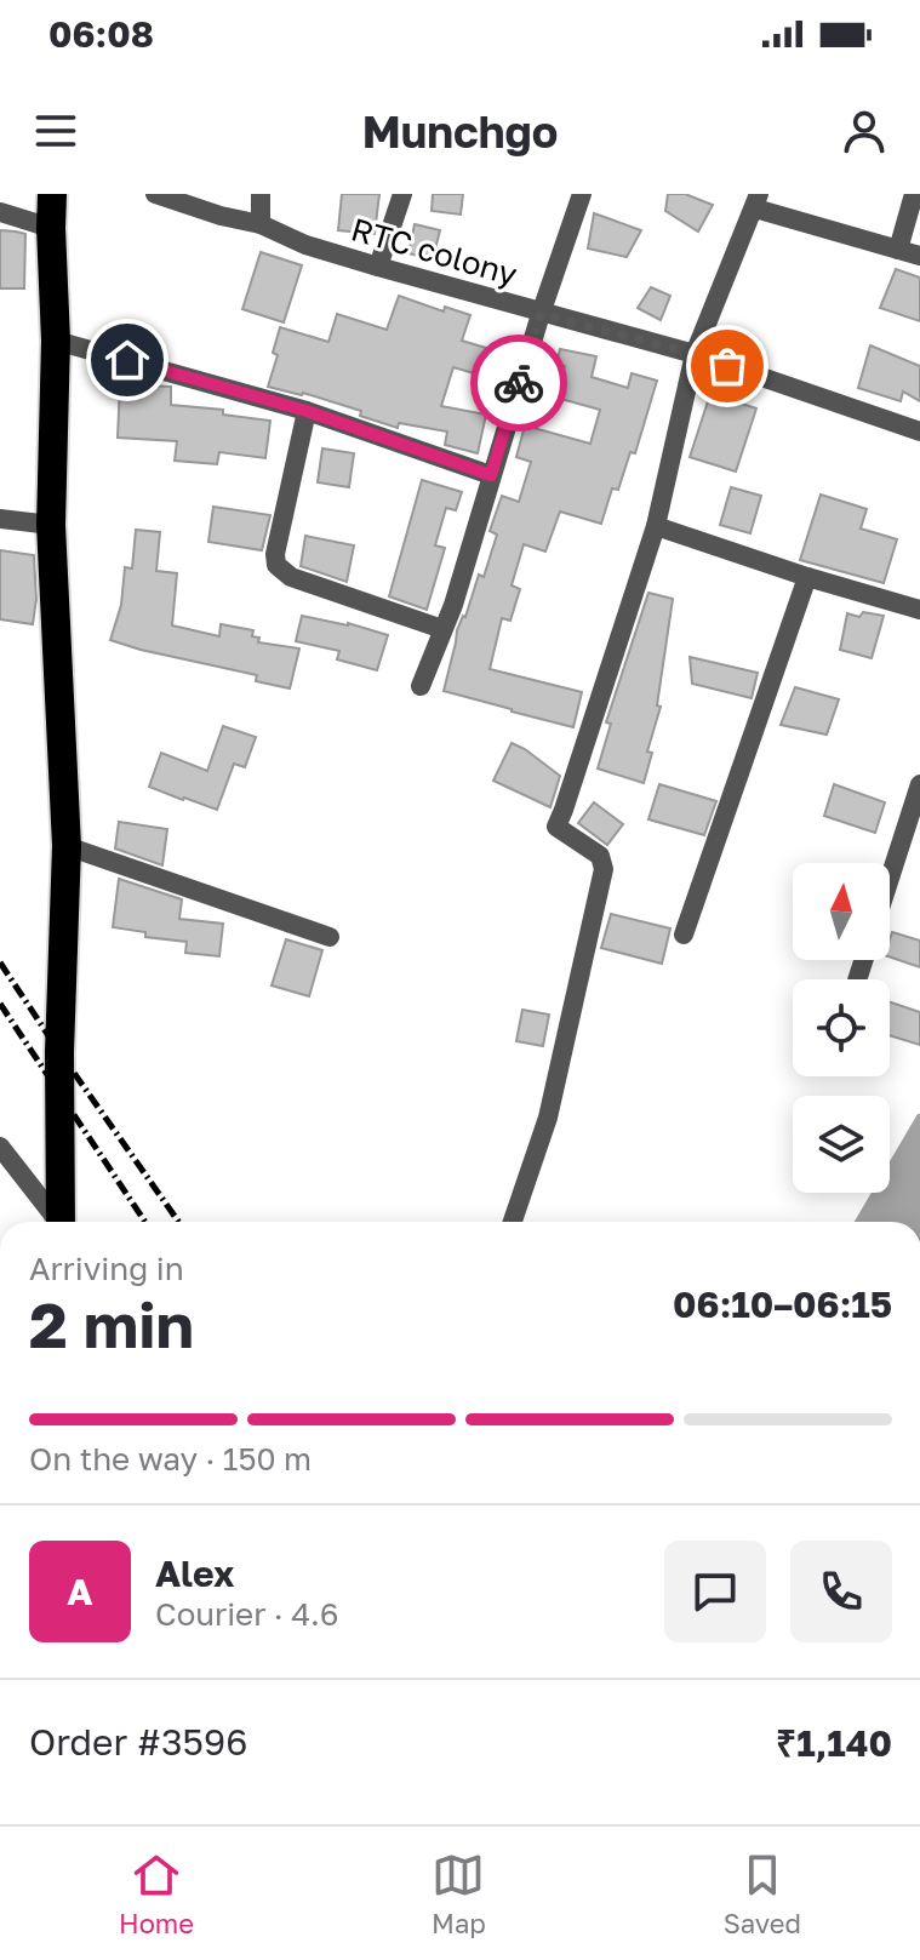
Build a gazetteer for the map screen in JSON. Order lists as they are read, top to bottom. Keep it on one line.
{"streets":{"street":["RTC colony"]},"north":"top","page":{"status":"06:08","header":"Munchgo","heading":["2 min","Arriving in","06:10–06:15"],"panel":["Alex","Courier · 4.6","Order #3596","₹1,140"],"bar":"On the way · 150 m","round":"A","tabs":["Home","Map","Saved"]}}
